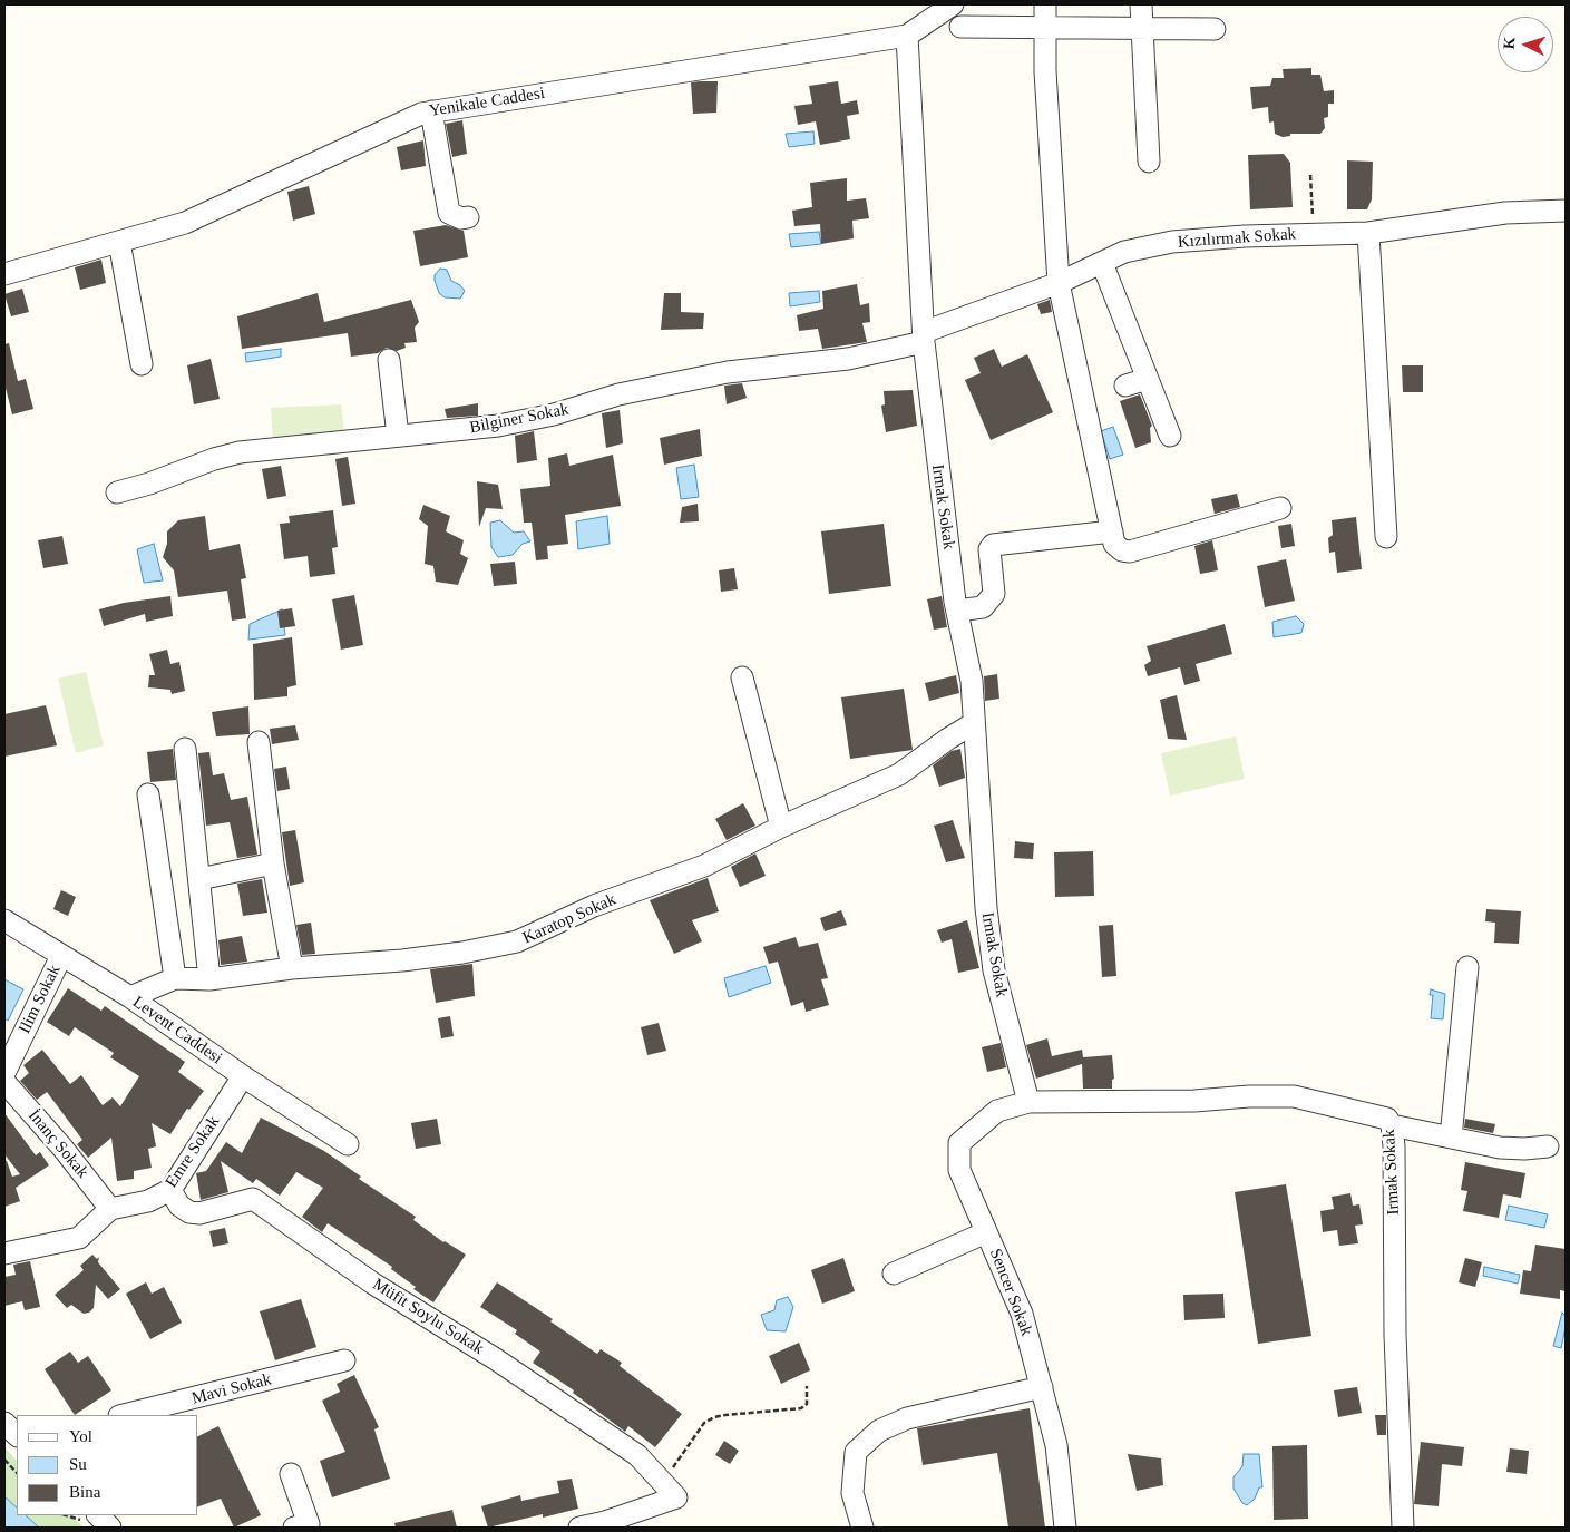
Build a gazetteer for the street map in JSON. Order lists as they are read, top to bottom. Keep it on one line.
{"streets":{"street":["Yenikale Caddesi","Kızılırmak Sokak","Bilginer Sokak","Irmak Sokak","Karatop Sokak","Ilim Sokak","Levent Caddesi","İnanç Sokak","Emre Sokak","Sencer Sokak","Müfit Soylu Sokak","Mavi Sokak"]},"crossings":[["Yenikale Caddesi","Irmak Sokak"],["Kızılırmak Sokak","Bilginer Sokak"],["Kızılırmak Sokak","Irmak Sokak"],["Bilginer Sokak","Irmak Sokak"],["Irmak Sokak","Karatop Sokak"],["Irmak Sokak","Sencer Sokak"],["Karatop Sokak","Levent Caddesi"],["Ilim Sokak","Levent Caddesi"],["Ilim Sokak","İnanç Sokak"],["Levent Caddesi","Emre Sokak"],["İnanç Sokak","Emre Sokak"],["Emre Sokak","Müfit Soylu Sokak"]],"legend":["Yol","Su","Bina"],"north":"left"}
